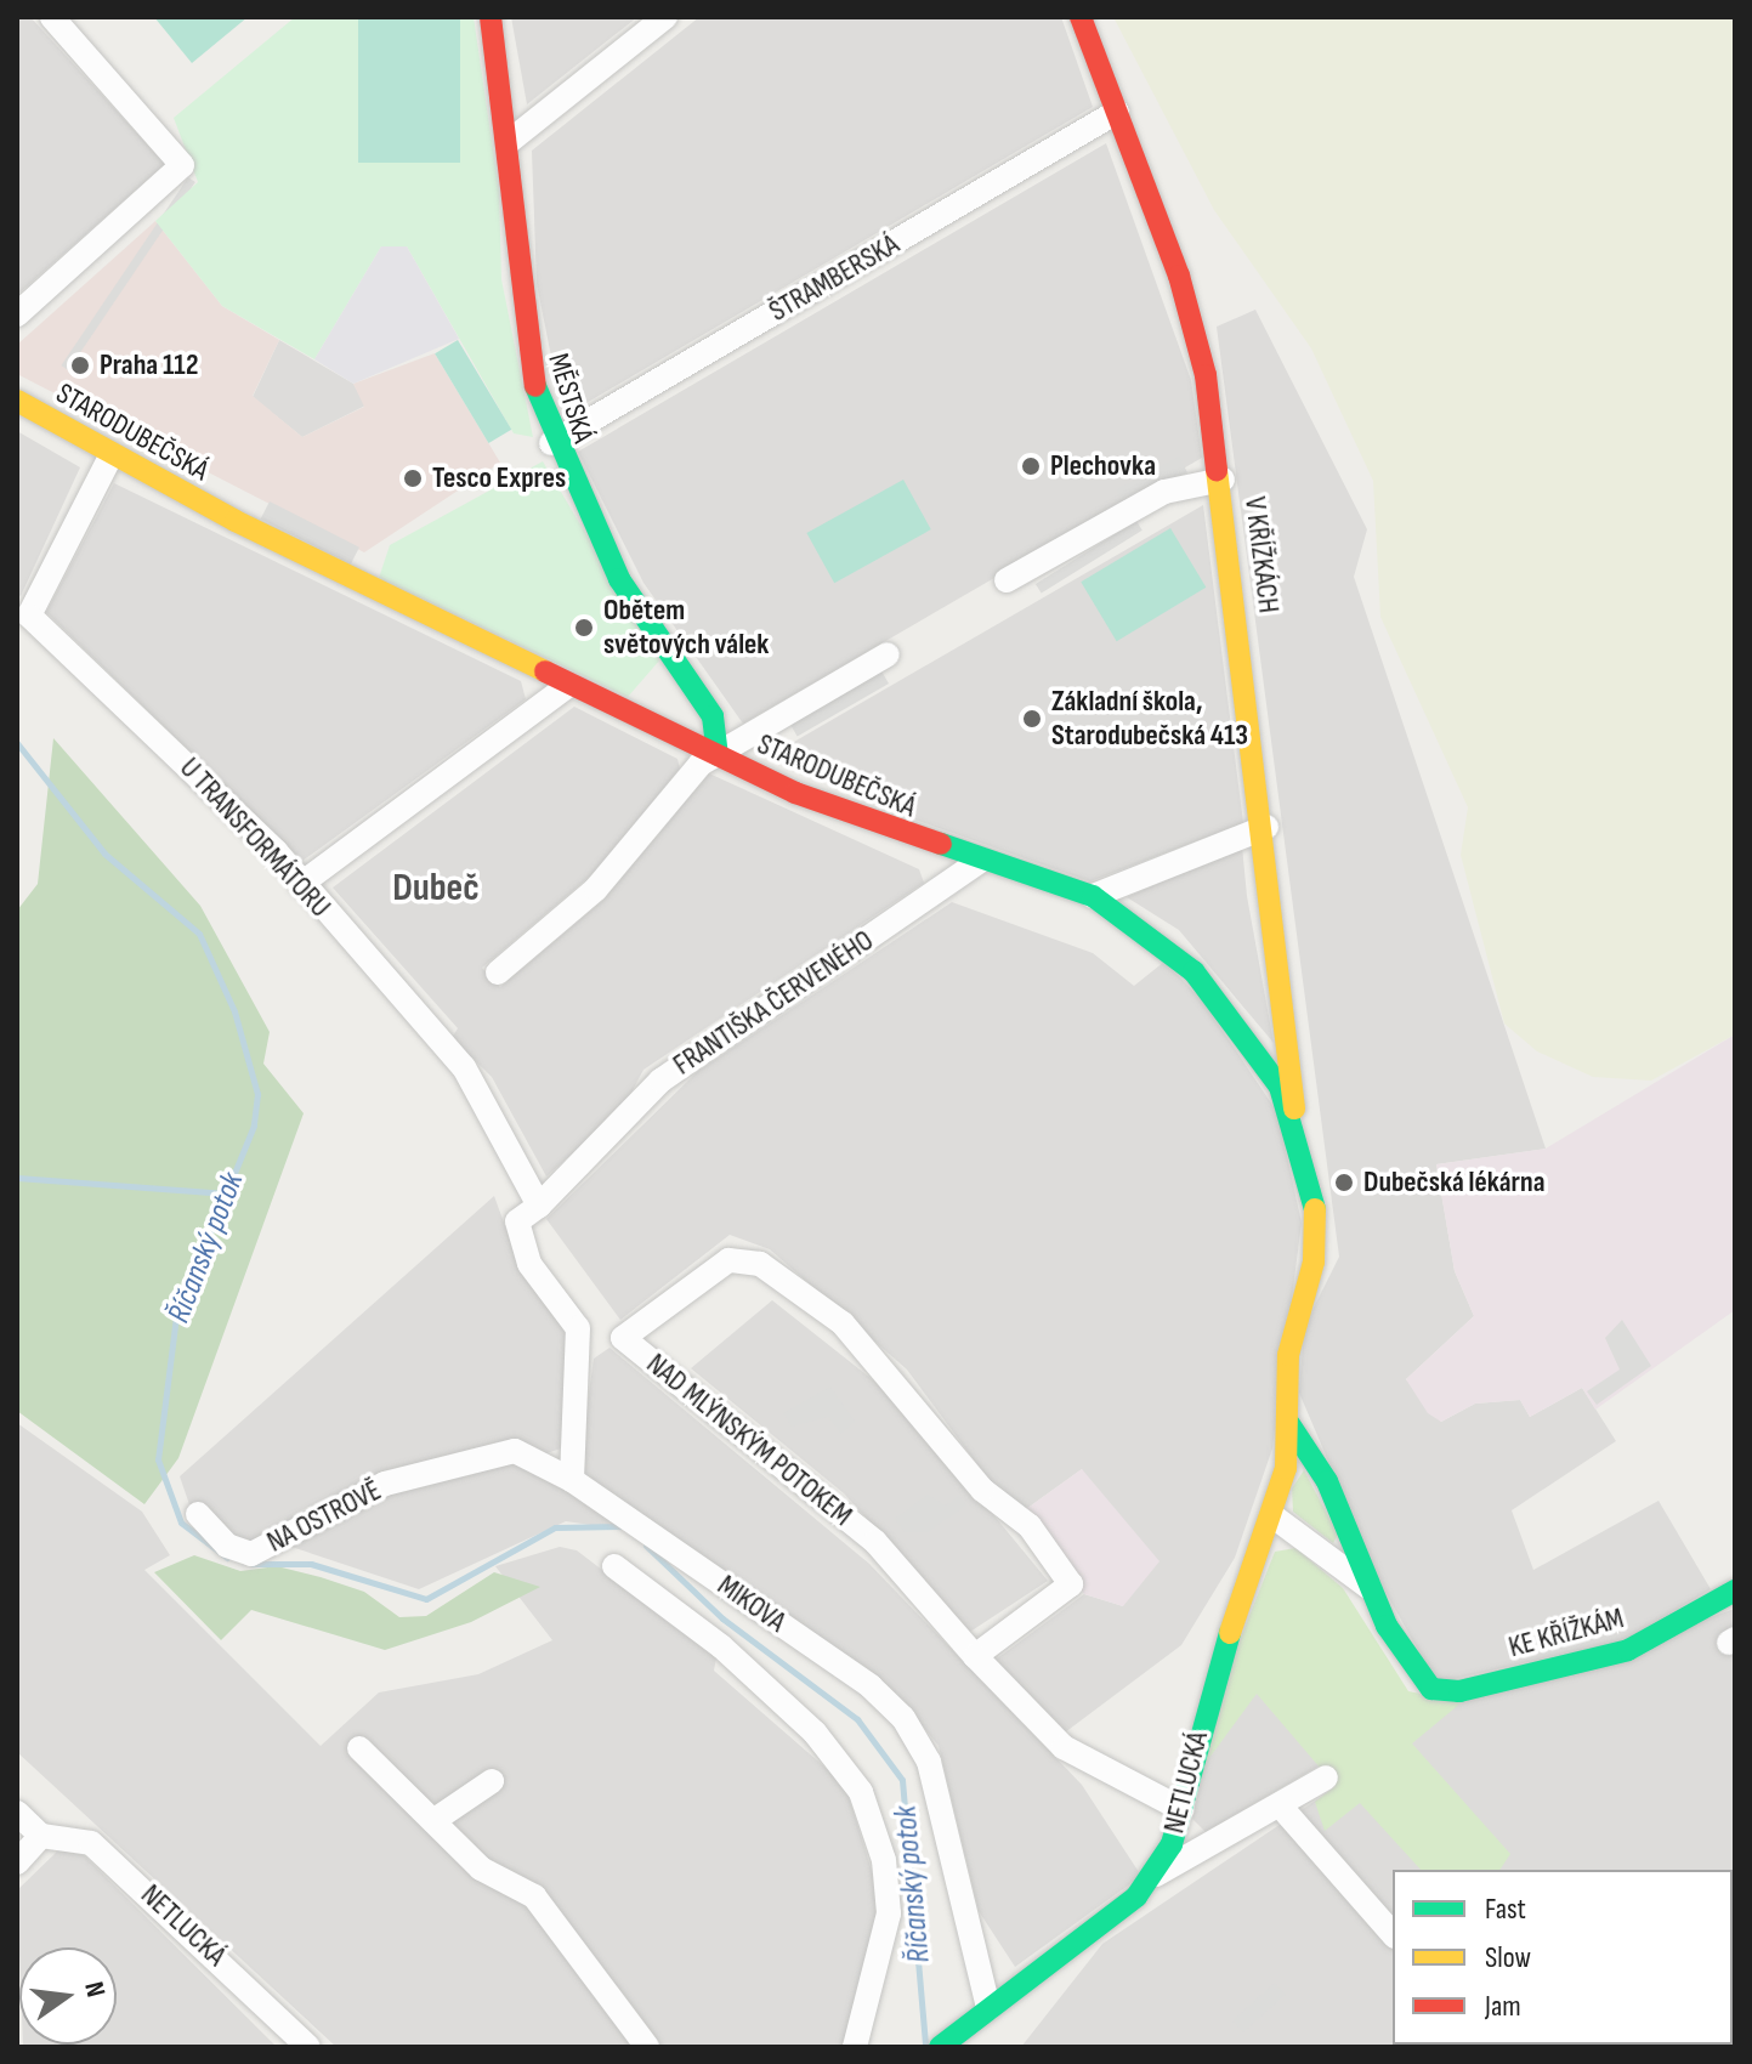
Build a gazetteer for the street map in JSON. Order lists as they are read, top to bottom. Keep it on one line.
{"streets":{"street":["ŠTRAMBERSKÁ","MĚSTSKÁ","STARODUBEČSKÁ","V KŘÍŽKÁCH","U TRANSFORMÁTORU","FRANTIŠKA ČERVENÉHO","NAD MLÝNSKÝM POTOKEM","NA OSTROVĚ","MIKOVA","KE KŘÍŽKÁM","NETLUCKÁ"]},"crossings":[["ŠTRAMBERSKÁ","MĚSTSKÁ"],["ŠTRAMBERSKÁ","V KŘÍŽKÁCH"],["MĚSTSKÁ","STARODUBEČSKÁ"],["STARODUBEČSKÁ","V KŘÍŽKÁCH"],["STARODUBEČSKÁ","U TRANSFORMÁTORU"],["STARODUBEČSKÁ","FRANTIŠKA ČERVENÉHO"],["STARODUBEČSKÁ","NETLUCKÁ"],["U TRANSFORMÁTORU","FRANTIŠKA ČERVENÉHO"],["NAD MLÝNSKÝM POTOKEM","NETLUCKÁ"],["NA OSTROVĚ","MIKOVA"]],"districts":["Dubeč"],"water":["Říčanský potok"],"places":["Praha 112","Plechovka","Tesco Expres","Obětem světových válek","Základní škola, Starodubečská 413","Dubečská lékárna"],"legend":["Fast","Slow","Jam"],"north":"right"}
